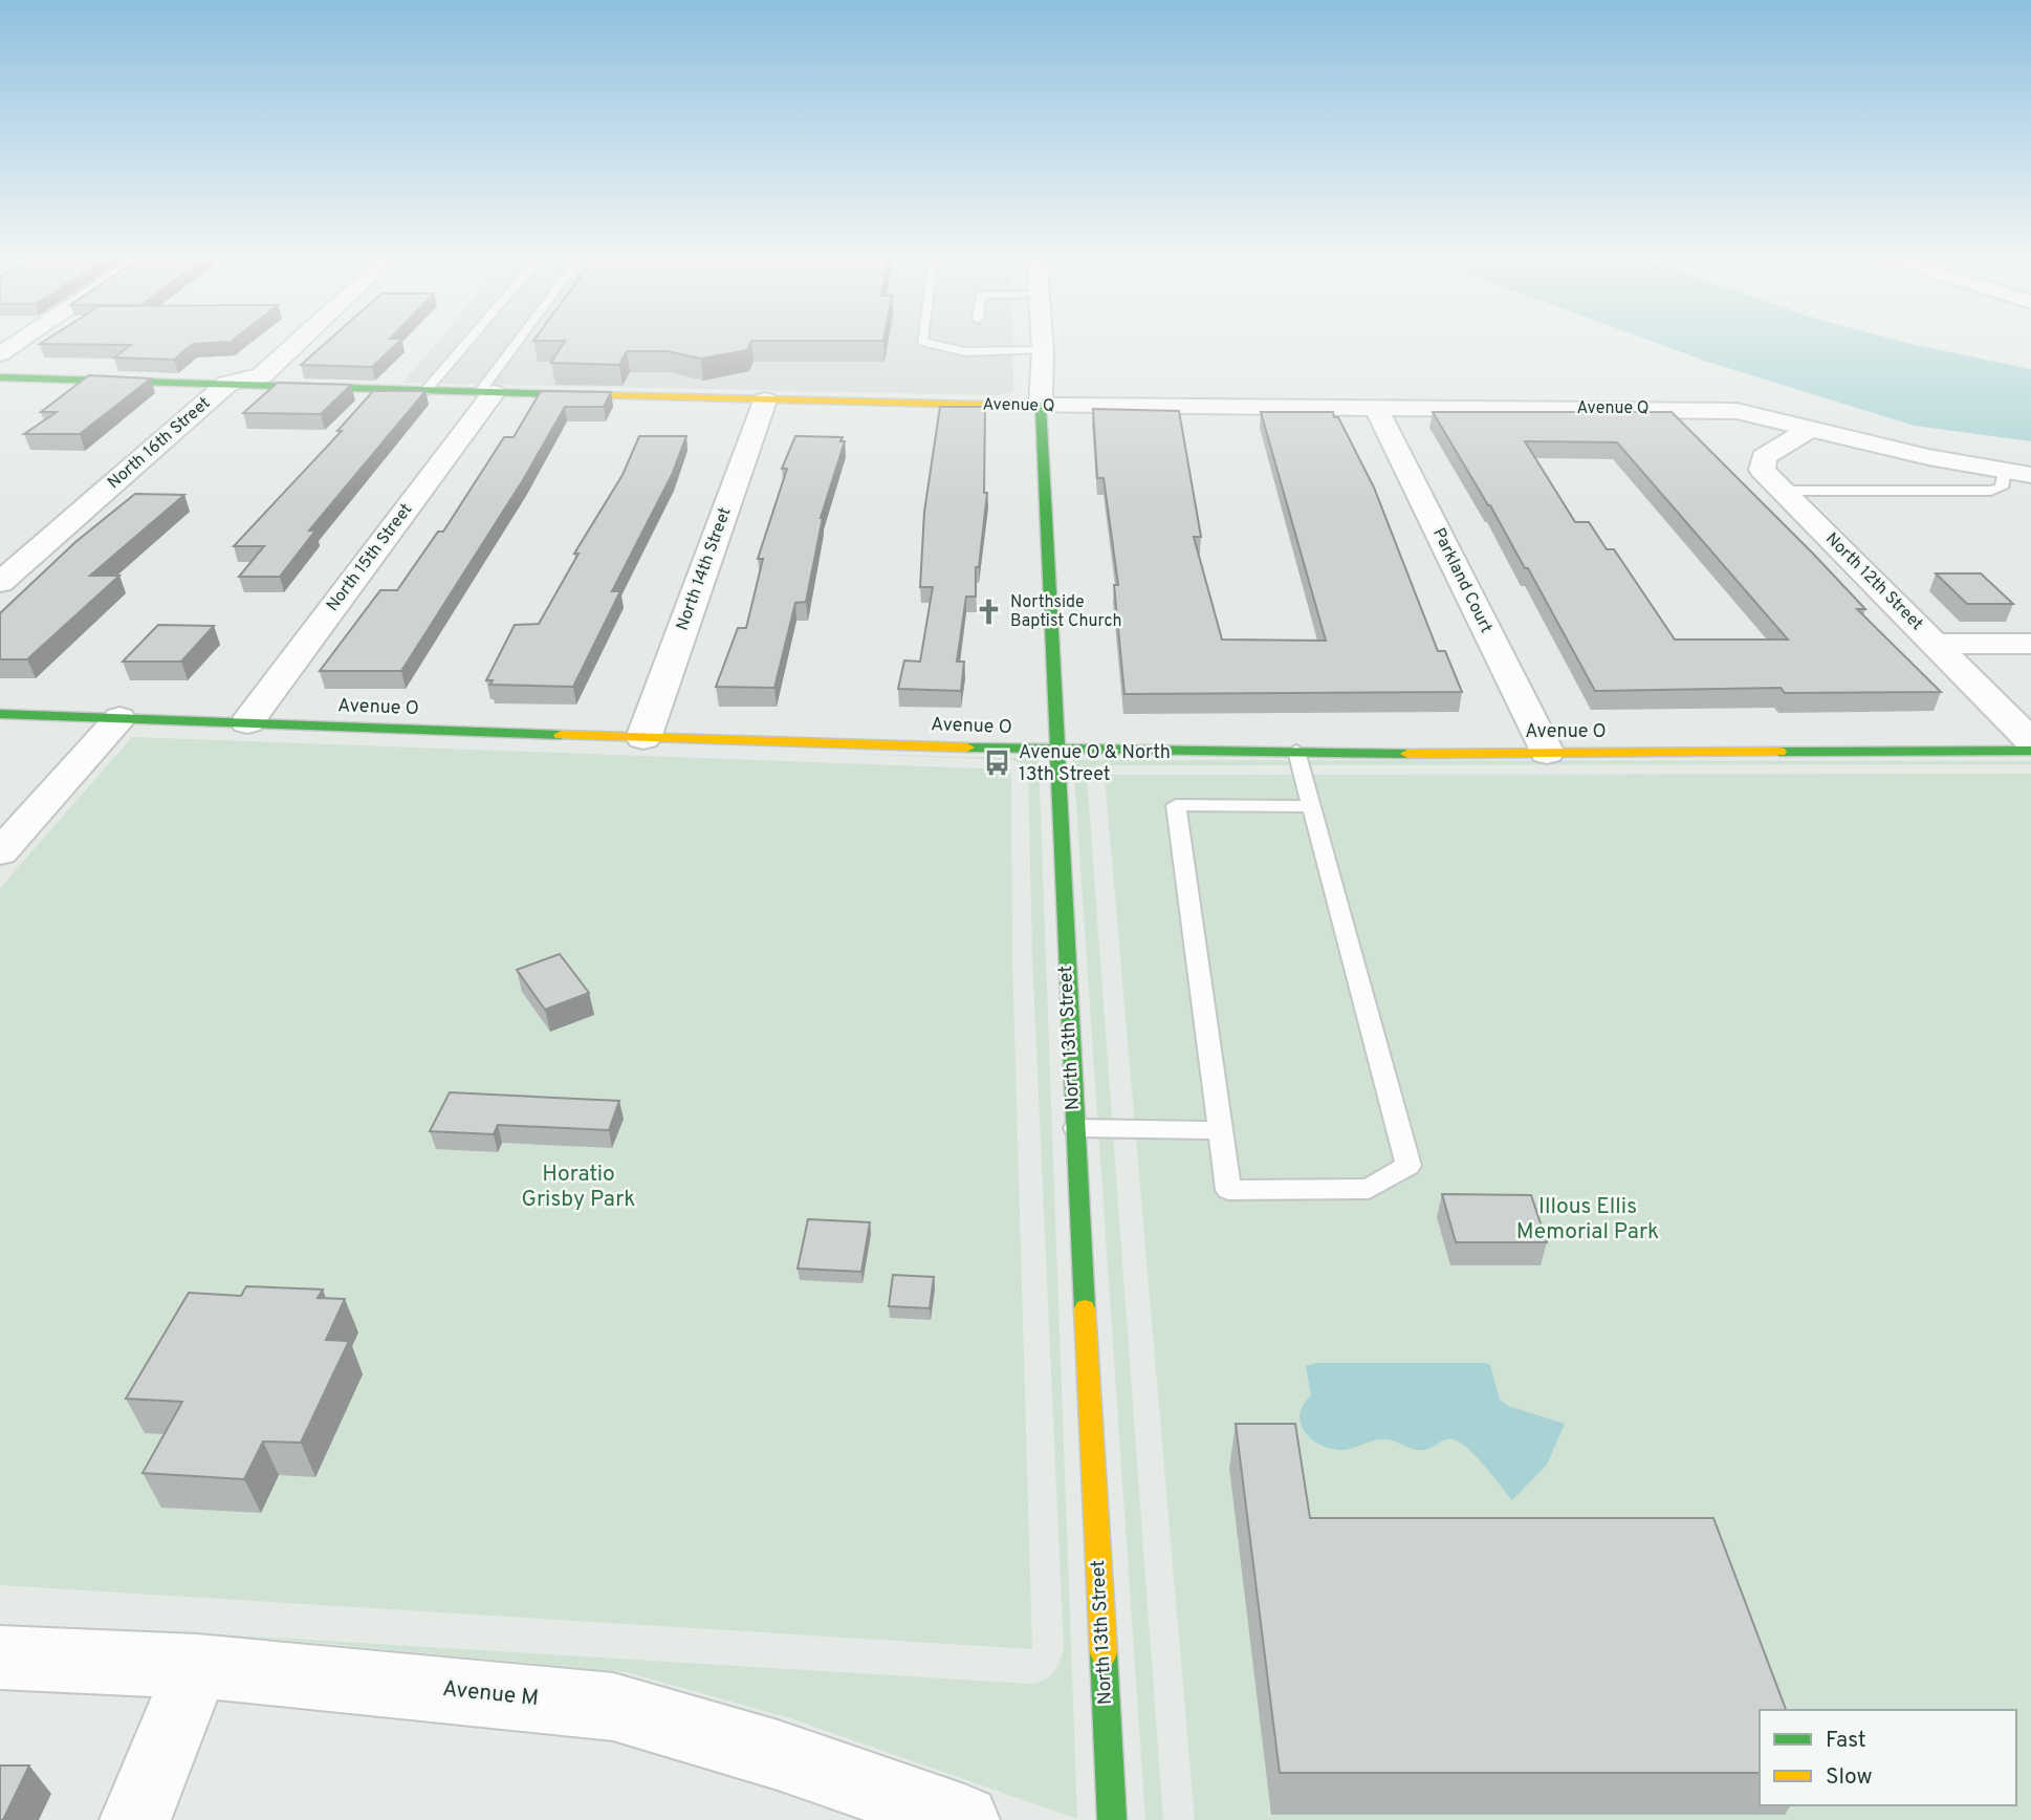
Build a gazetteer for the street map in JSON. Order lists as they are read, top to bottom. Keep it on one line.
{"streets":{"street":["Avenue Q","North 16th Street","North 15th Street","North 14th Street","Parkland Court","North 12th Street","Avenue O","North 13th Street","Avenue M"]},"crossings":[["Avenue Q","North 16th Street"],["Avenue Q","North 15th Street"],["Avenue Q","North 14th Street"],["Avenue Q","Parkland Court"],["Avenue Q","North 12th Street"],["Avenue Q","North 13th Street"],["North 15th Street","Avenue O"],["North 14th Street","Avenue O"],["Parkland Court","Avenue O"],["Avenue O","North 13th Street"]],"parks":["Horatio Grisby Park","Illous Ellis Memorial Park"],"places":{"church":["Northside Baptist Church"],"bus stop":["Avenue O & North 13th Street"]},"legend":["Fast","Slow"]}
